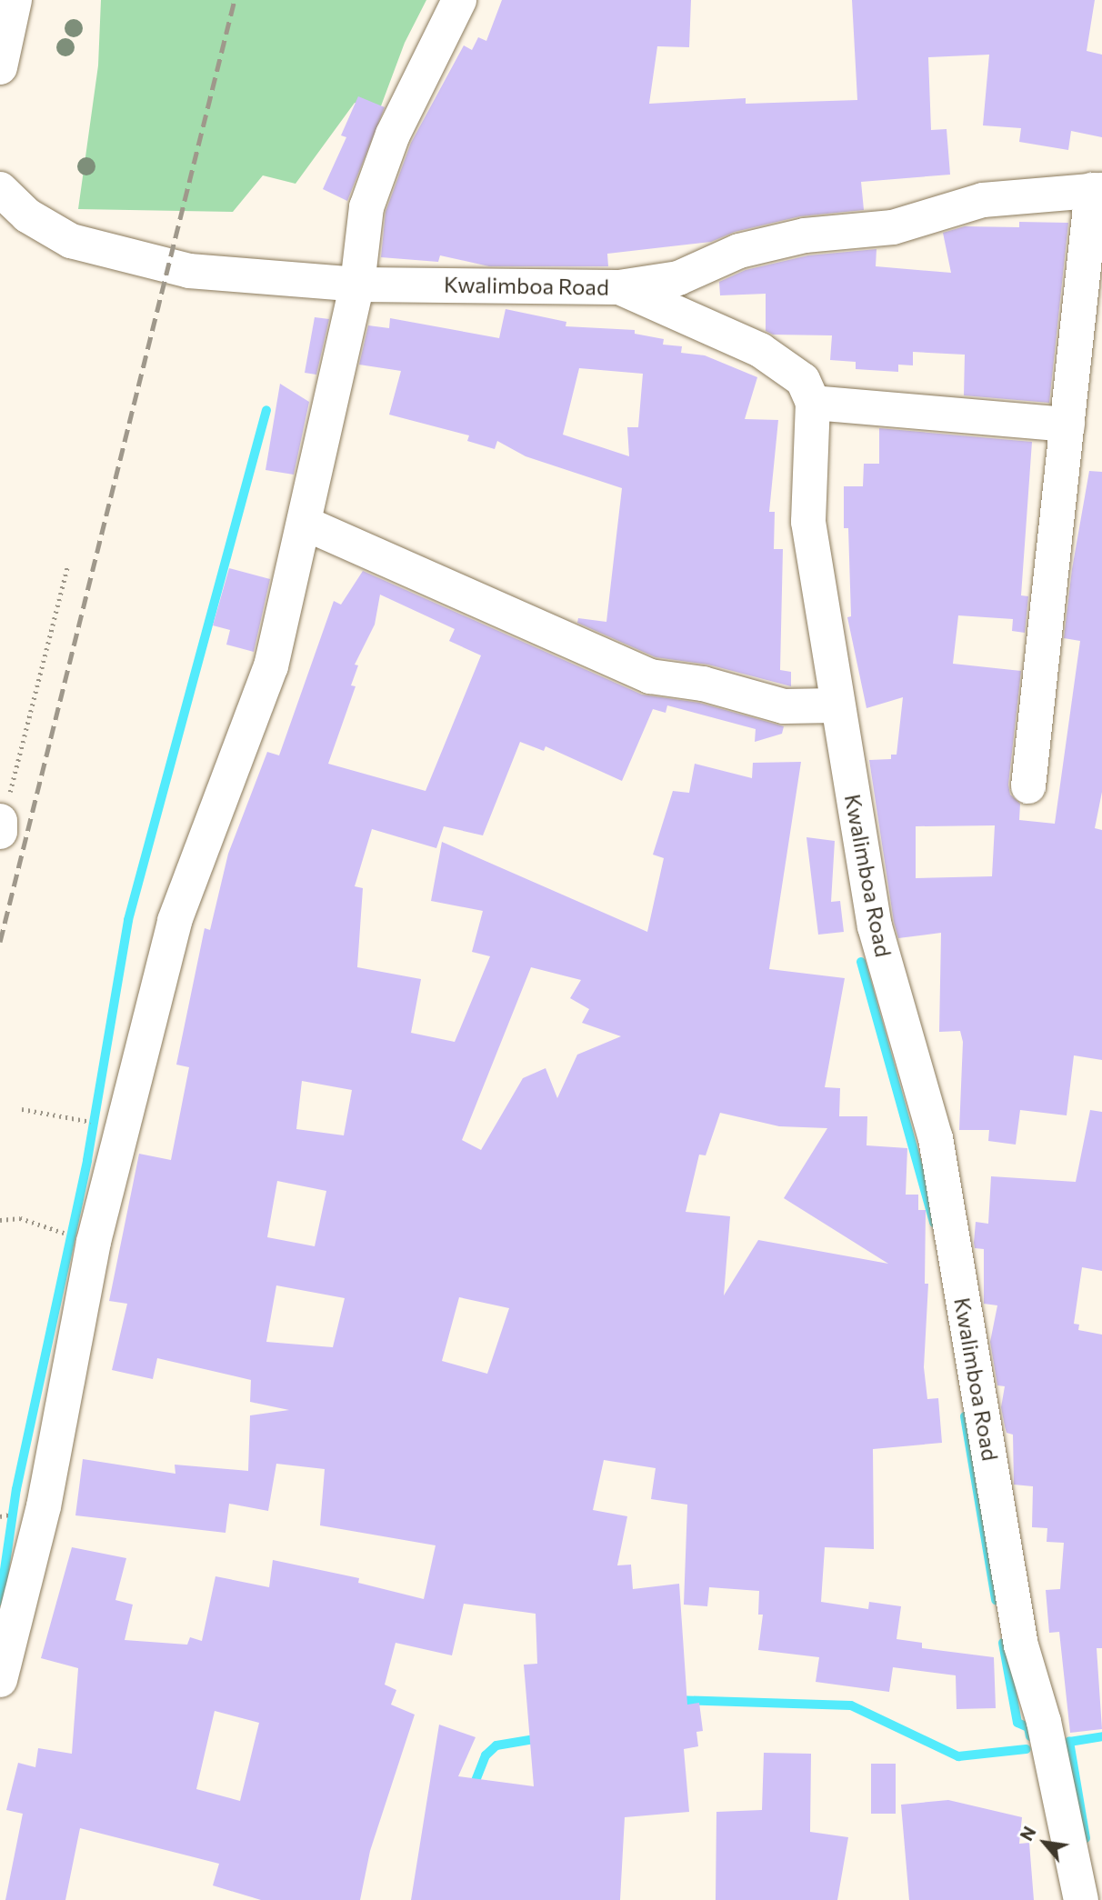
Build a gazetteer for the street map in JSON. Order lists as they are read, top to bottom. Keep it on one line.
{"streets":{"street":["Kwalimboa Road"]},"north":"top left"}
